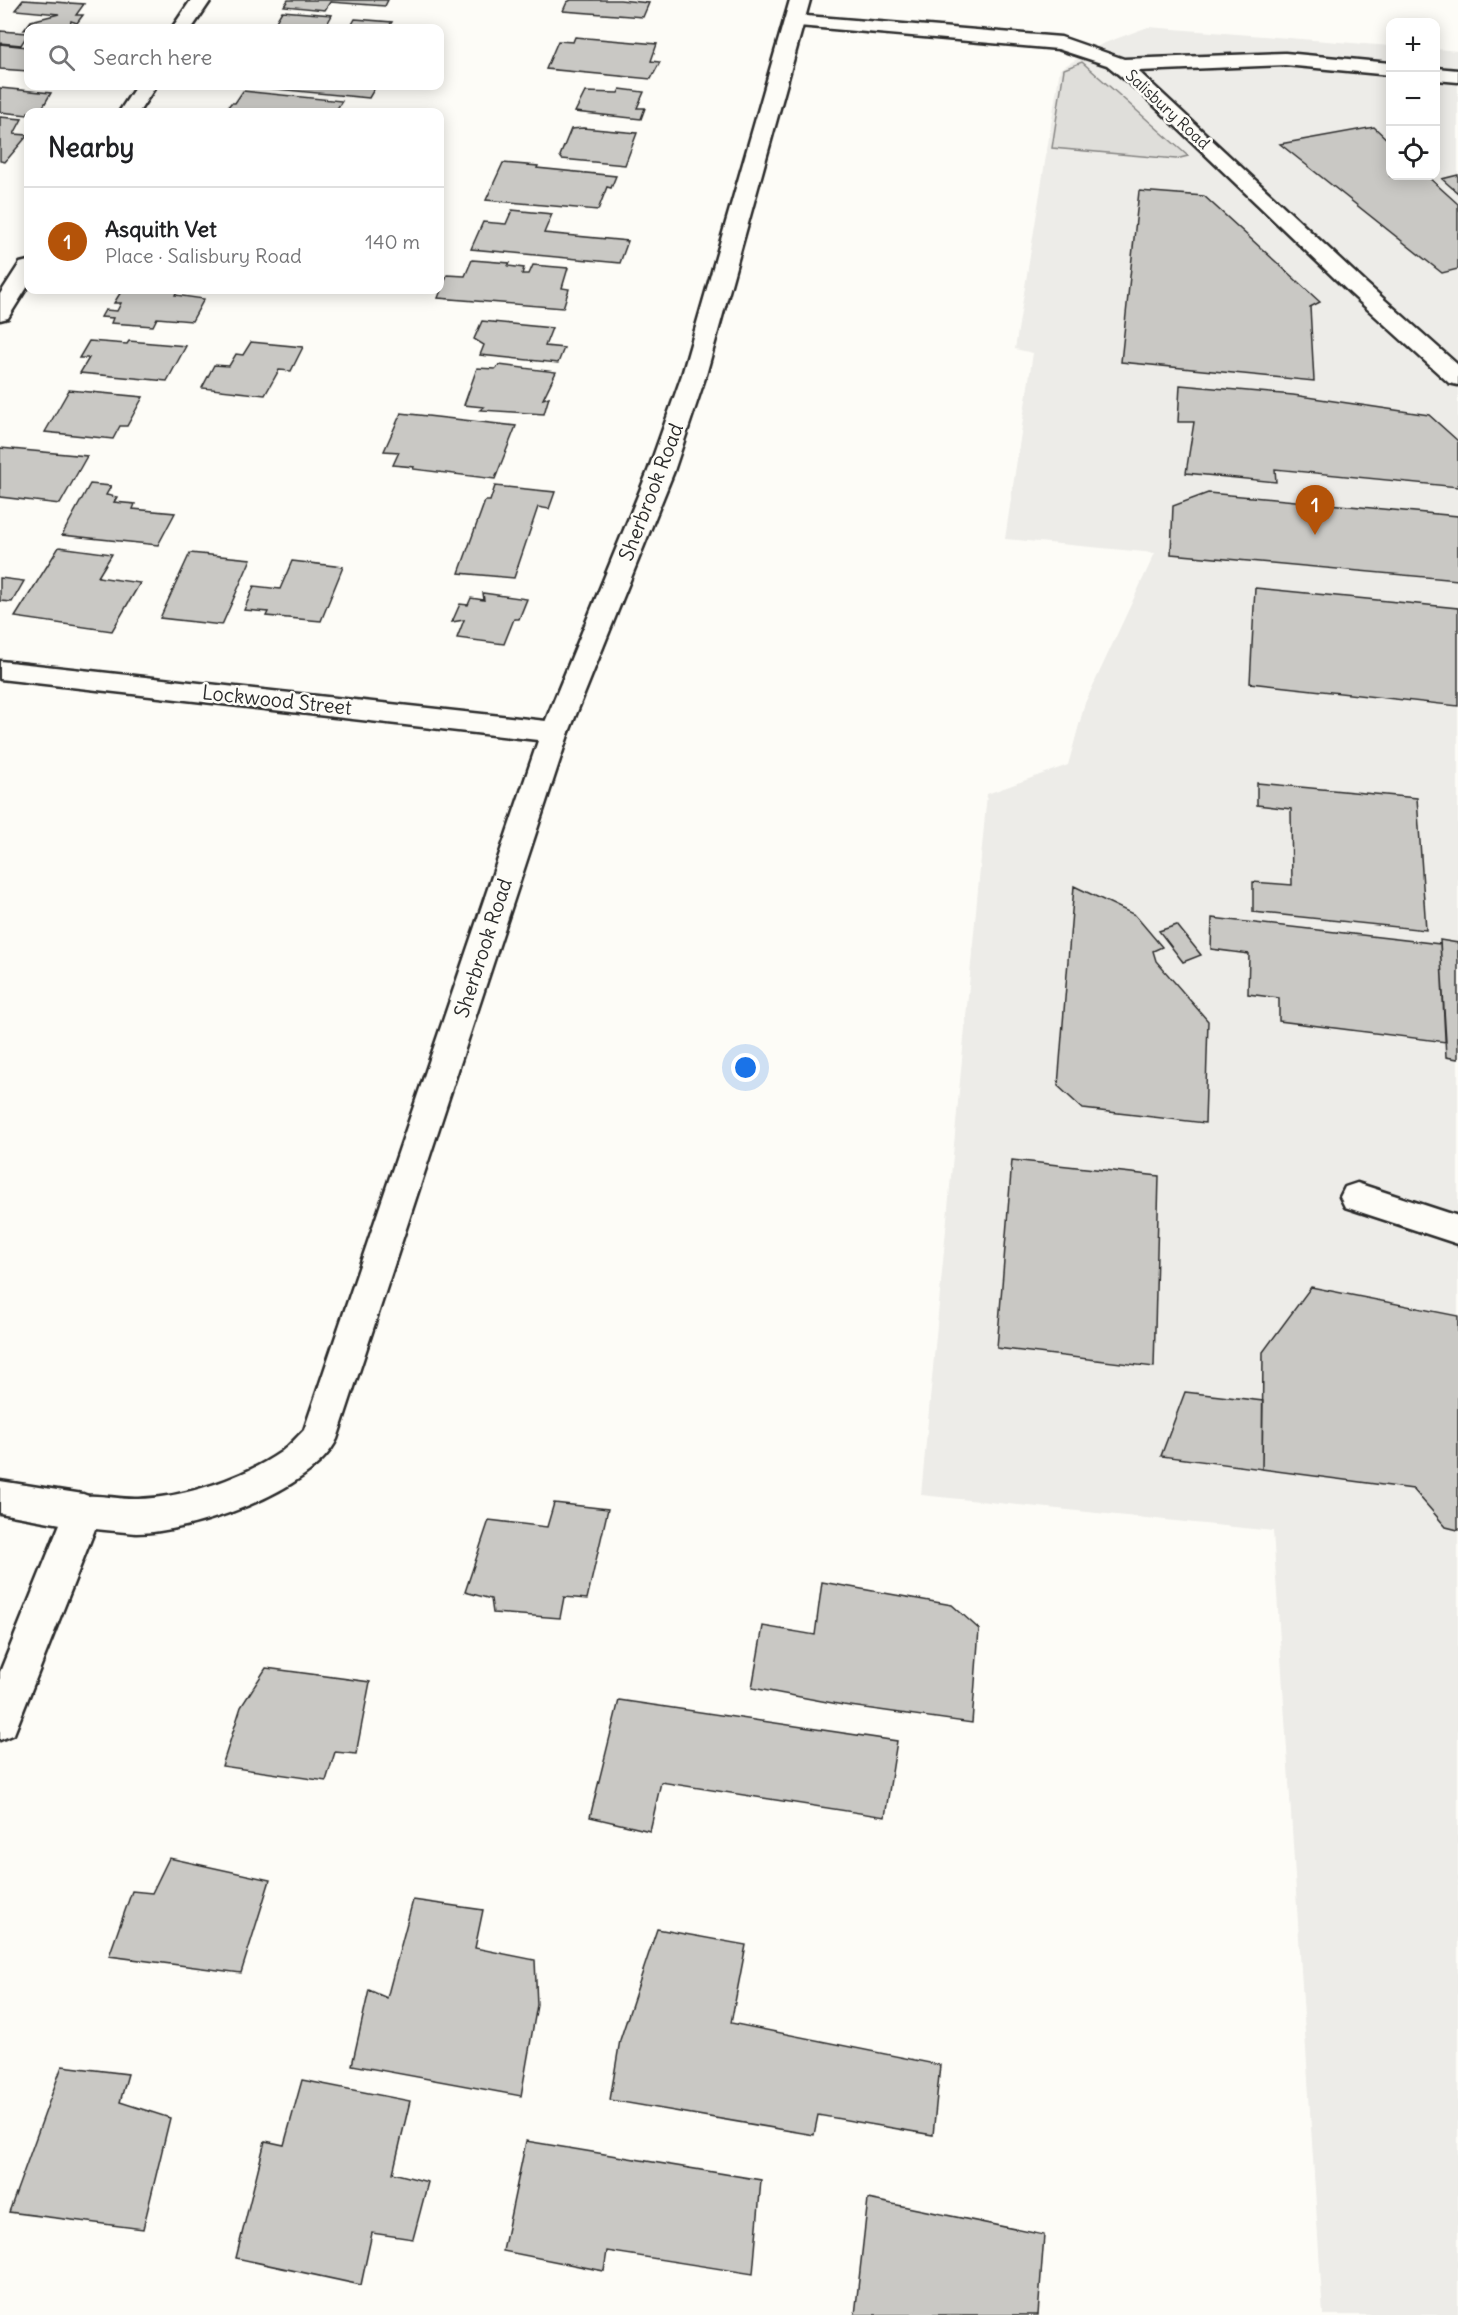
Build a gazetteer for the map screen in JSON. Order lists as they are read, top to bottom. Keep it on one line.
{"streets":{"main road":["Salisbury Road","Sherbrook Road","Lockwood Street"]},"crossings":[["Salisbury Road","Sherbrook Road"],["Sherbrook Road","Lockwood Street"]],"page":{"map_buttons":["+","−"],"search":"Search here","heading":"Nearby","list":[{"mark":"1","name":"Asquith Vet","note":"Place · Salisbury Road","value":"140 m"}],"pins":"1"}}
